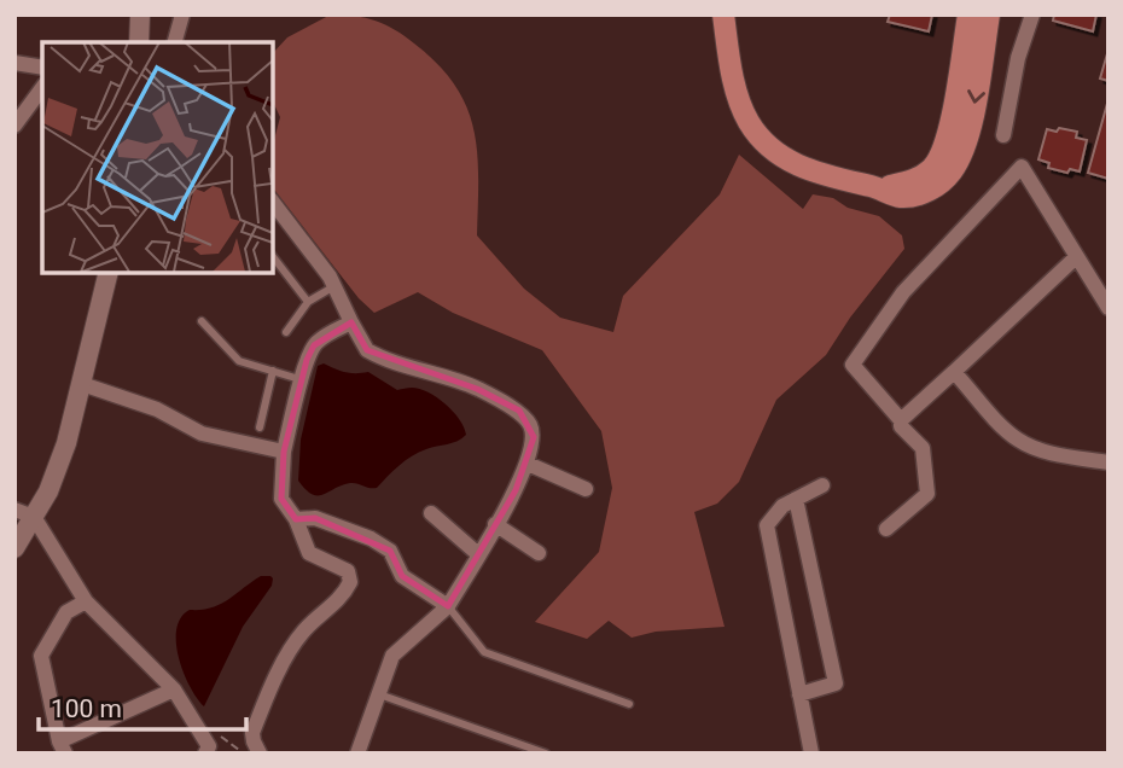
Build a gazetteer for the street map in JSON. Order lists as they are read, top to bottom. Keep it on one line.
{"scale_bar":"100 m"}
